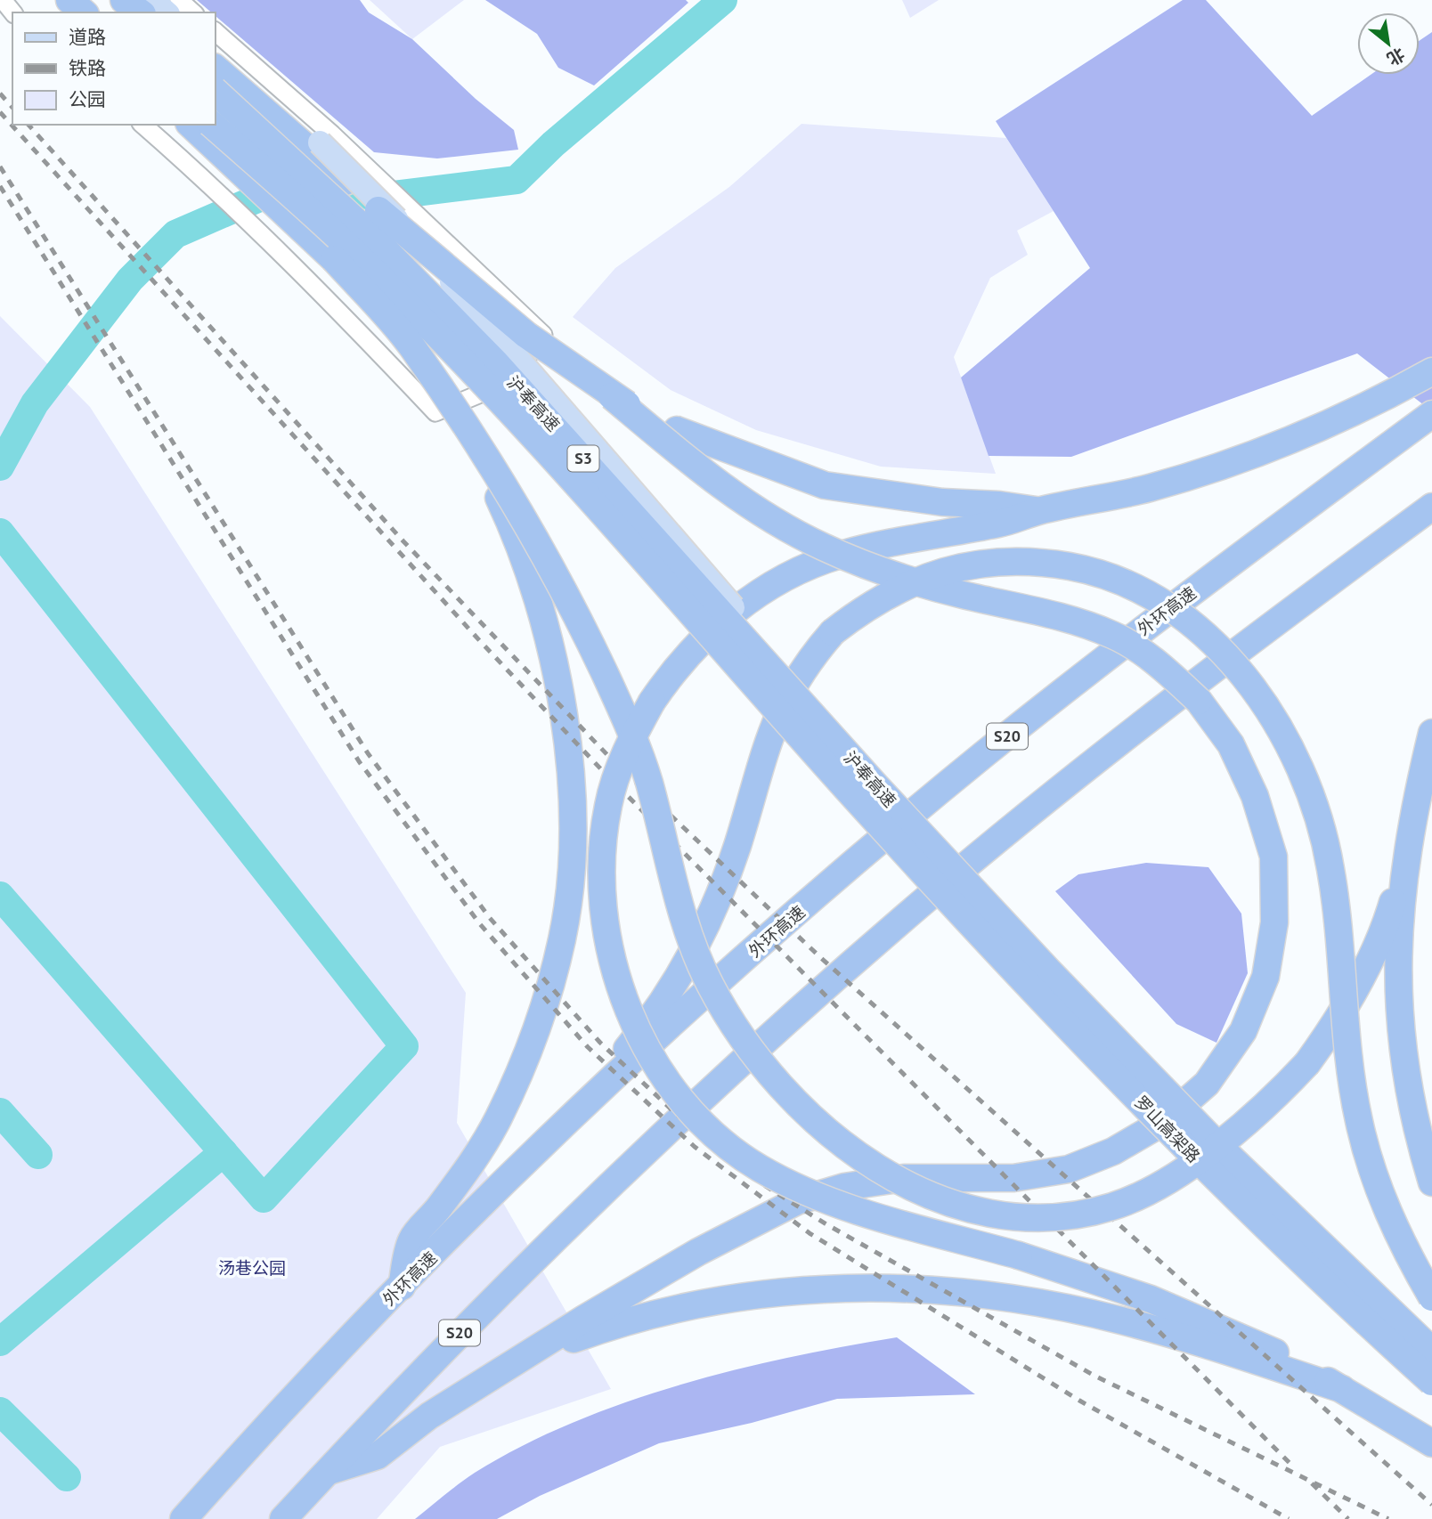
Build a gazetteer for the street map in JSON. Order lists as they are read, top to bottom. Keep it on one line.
{"streets":{"highway":["沪奉高速","S3","外环高速","S20","罗山高架路"]},"crossings":[["沪奉高速","罗山高架路"]],"parks":["汤巷公园"],"legend":["道路","铁路","公园"],"north":"bottom right"}
